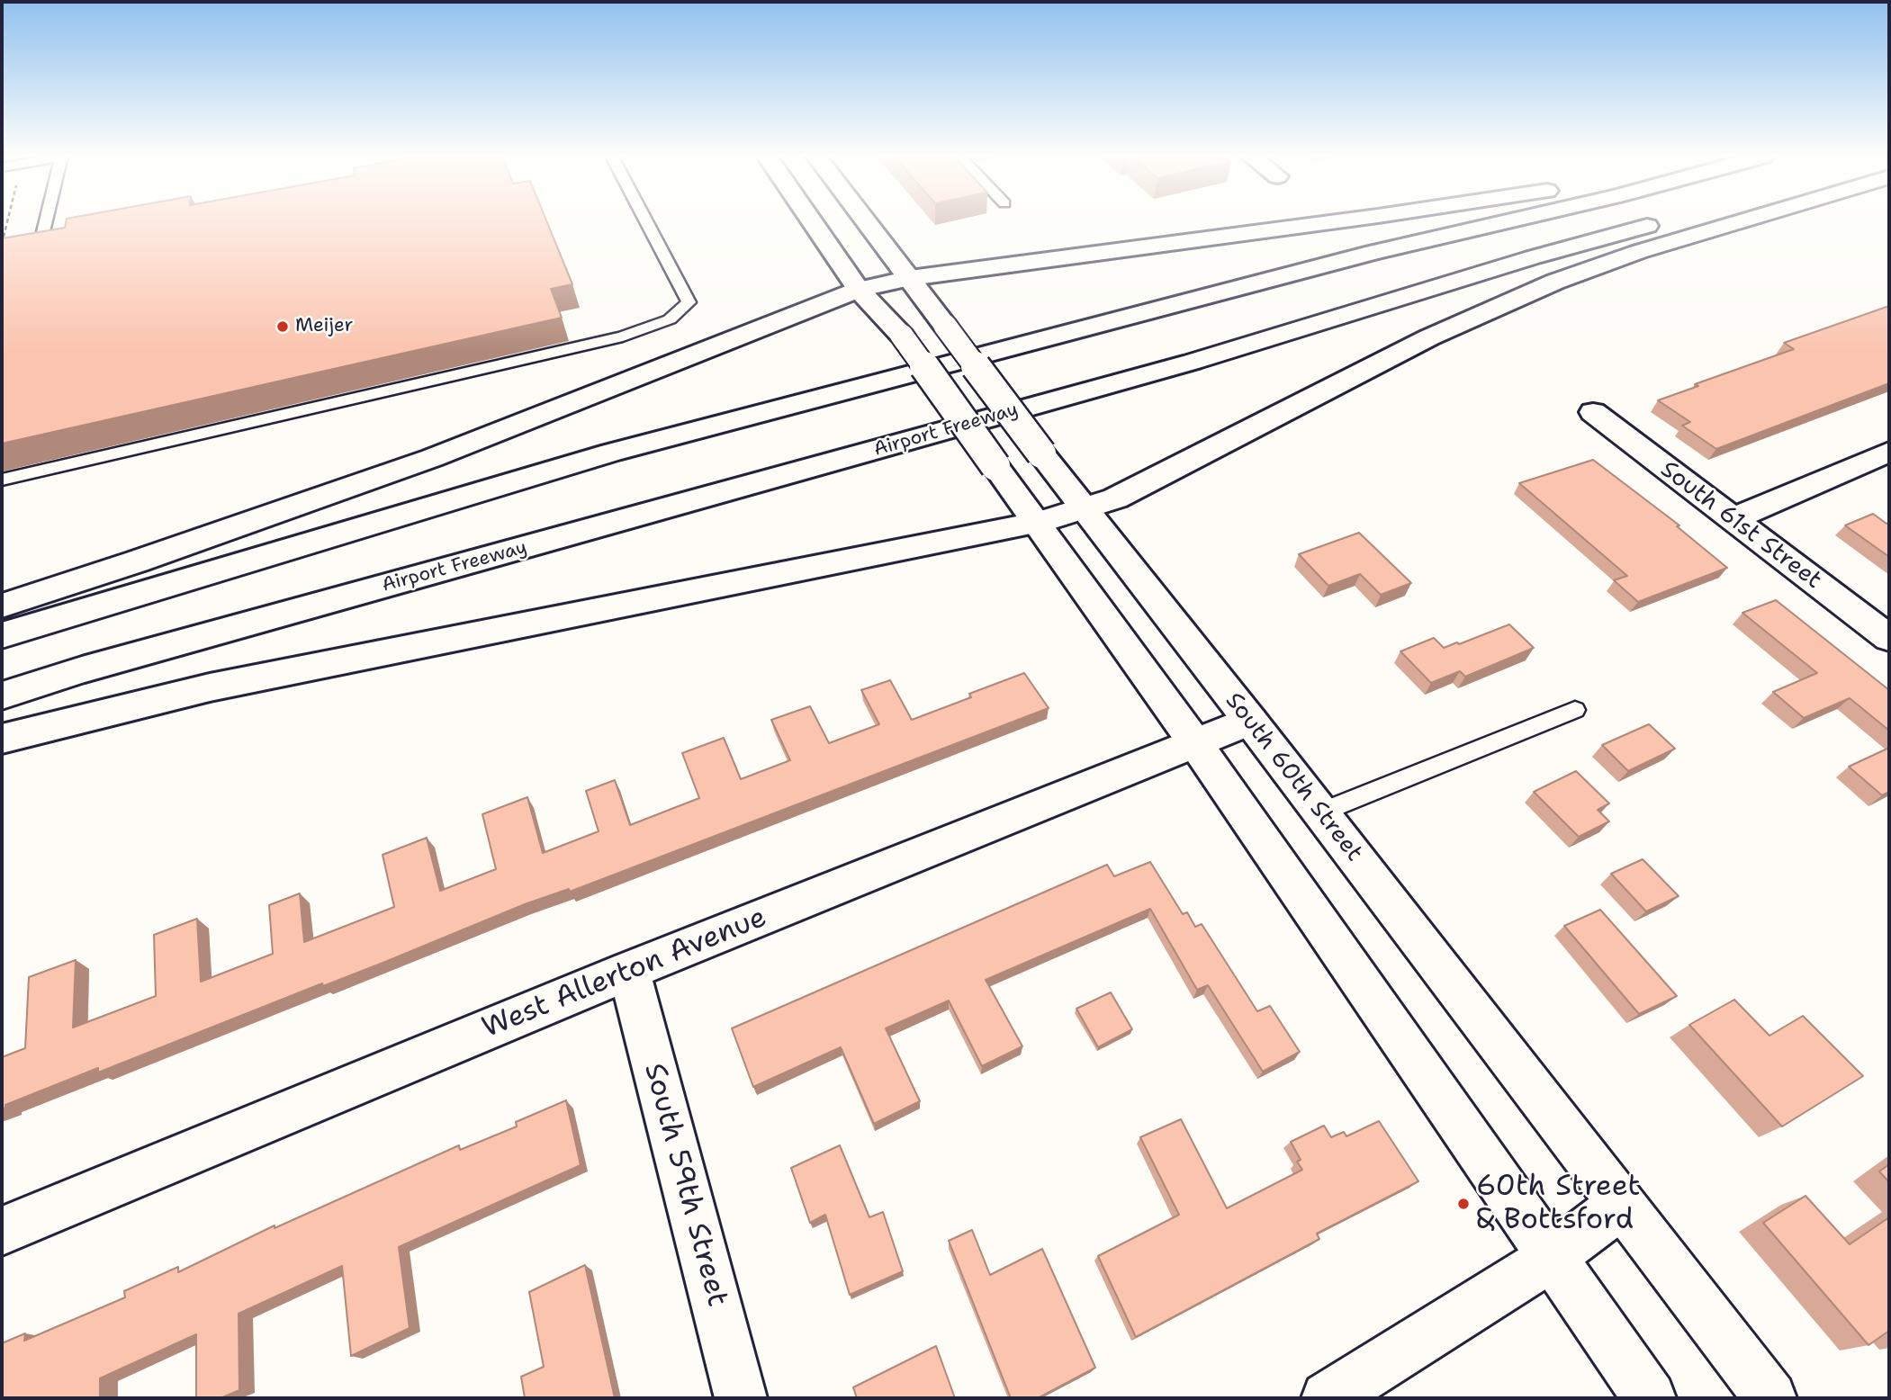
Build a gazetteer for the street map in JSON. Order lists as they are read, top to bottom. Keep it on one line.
{"streets":{"main road":["Airport Freeway","South 61st Street","South 60th Street","West Allerton Avenue","South 59th Street"]},"crossings":[["South 60th Street","West Allerton Avenue"],["West Allerton Avenue","South 59th Street"]],"places":["Meijer","60th Street & Bottsford"]}
